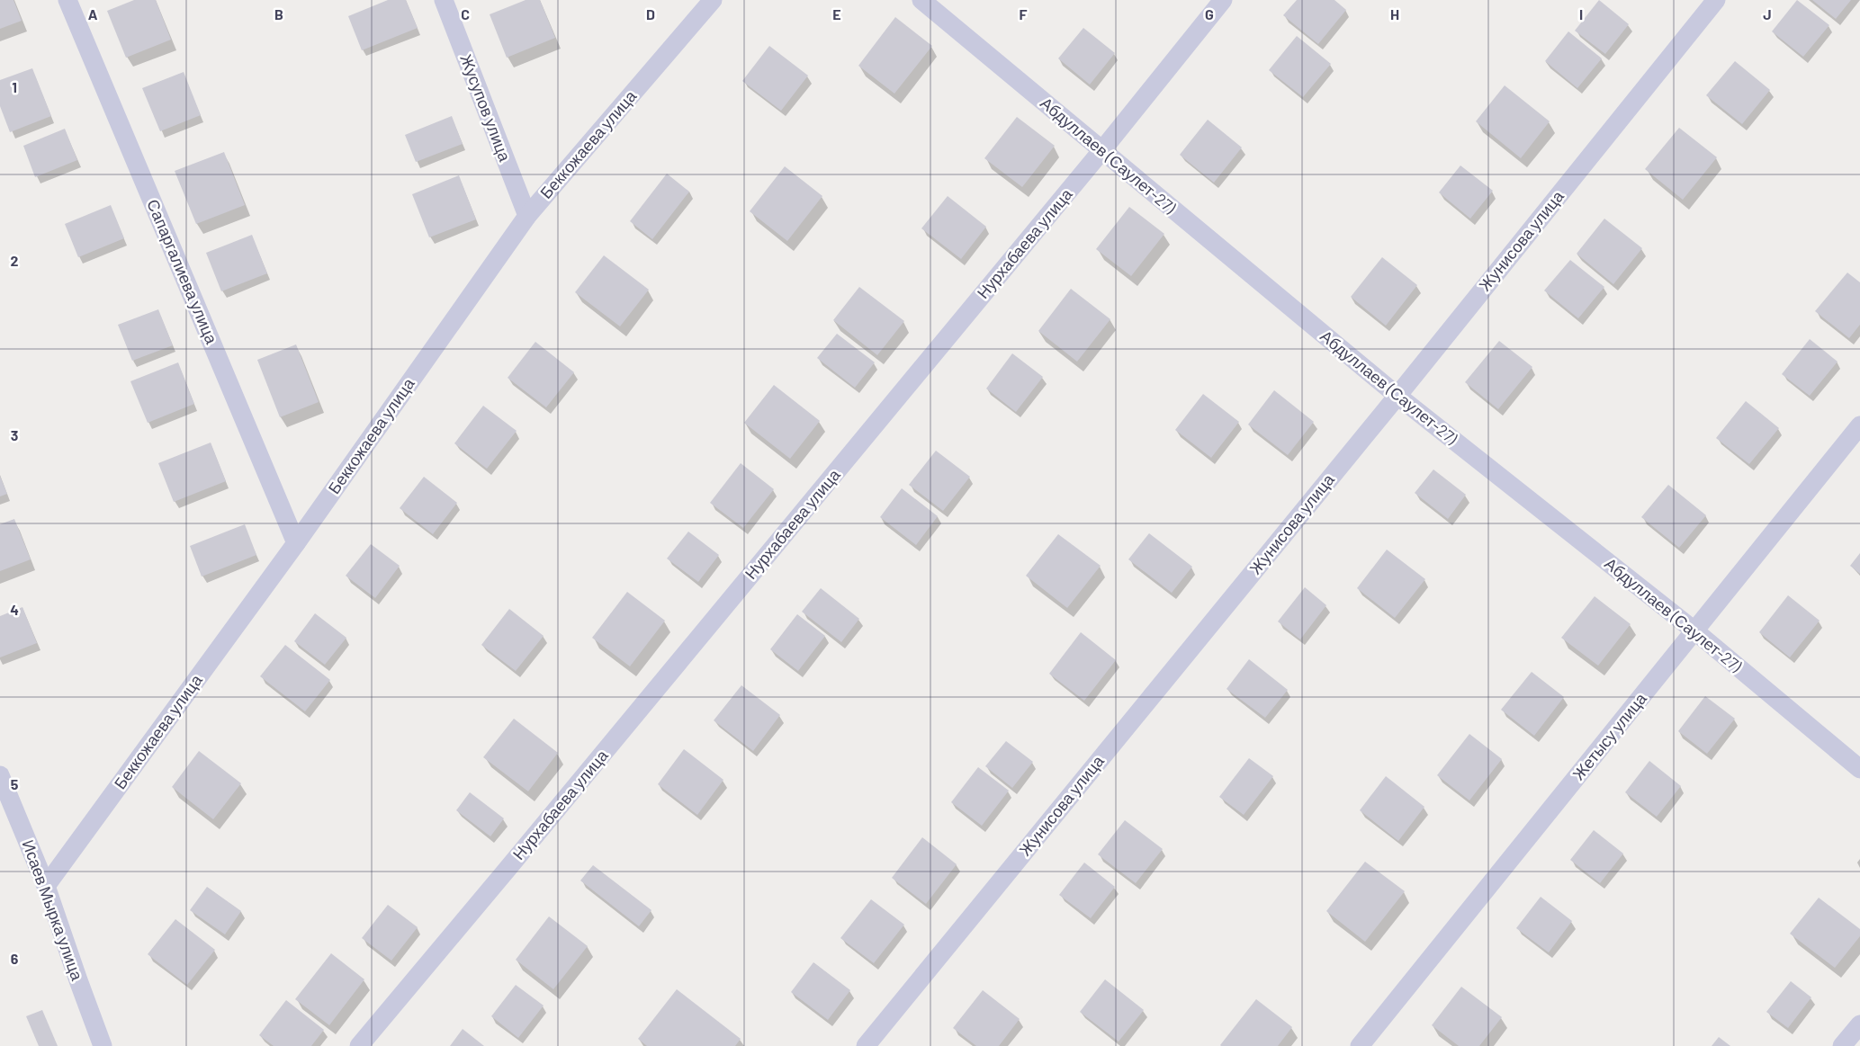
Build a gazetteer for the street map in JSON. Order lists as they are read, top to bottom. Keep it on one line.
{"streets":{"street":["Жусупов улица","Беккожаева улица","Абдуллаев (Саулет-27)","Жунисова улица","Нурхабаева улица","Сапаргалиева улица","Жетысу улица","Исаев Мырка улица"]},"crossings":[["Жусупов улица","Беккожаева улица"],["Беккожаева улица","Сапаргалиева улица"],["Беккожаева улица","Исаев Мырка улица"],["Абдуллаев (Саулет-27)","Жунисова улица"],["Абдуллаев (Саулет-27)","Нурхабаева улица"],["Абдуллаев (Саулет-27)","Жетысу улица"]],"grid":{"columns":["A","B","C","D","E","F","G","H","I","J"],"rows":["1","2","3","4","5","6"]}}
